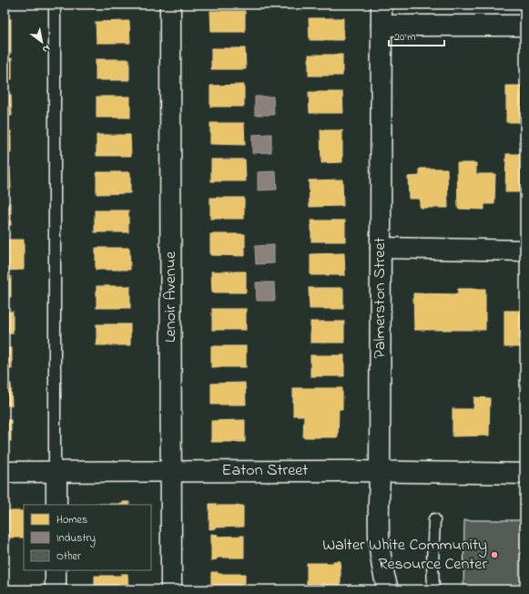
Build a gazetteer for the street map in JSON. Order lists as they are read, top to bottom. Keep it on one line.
{"streets":{"street":["Lenoir Avenue","Palmerston Street","Eaton Street"]},"crossings":[["Lenoir Avenue","Eaton Street"],["Palmerston Street","Eaton Street"]],"places":["Walter White Community Resource Center"],"legend":["Homes","Industry","Other"],"scale_bar":"20 m","north":"bottom right"}
